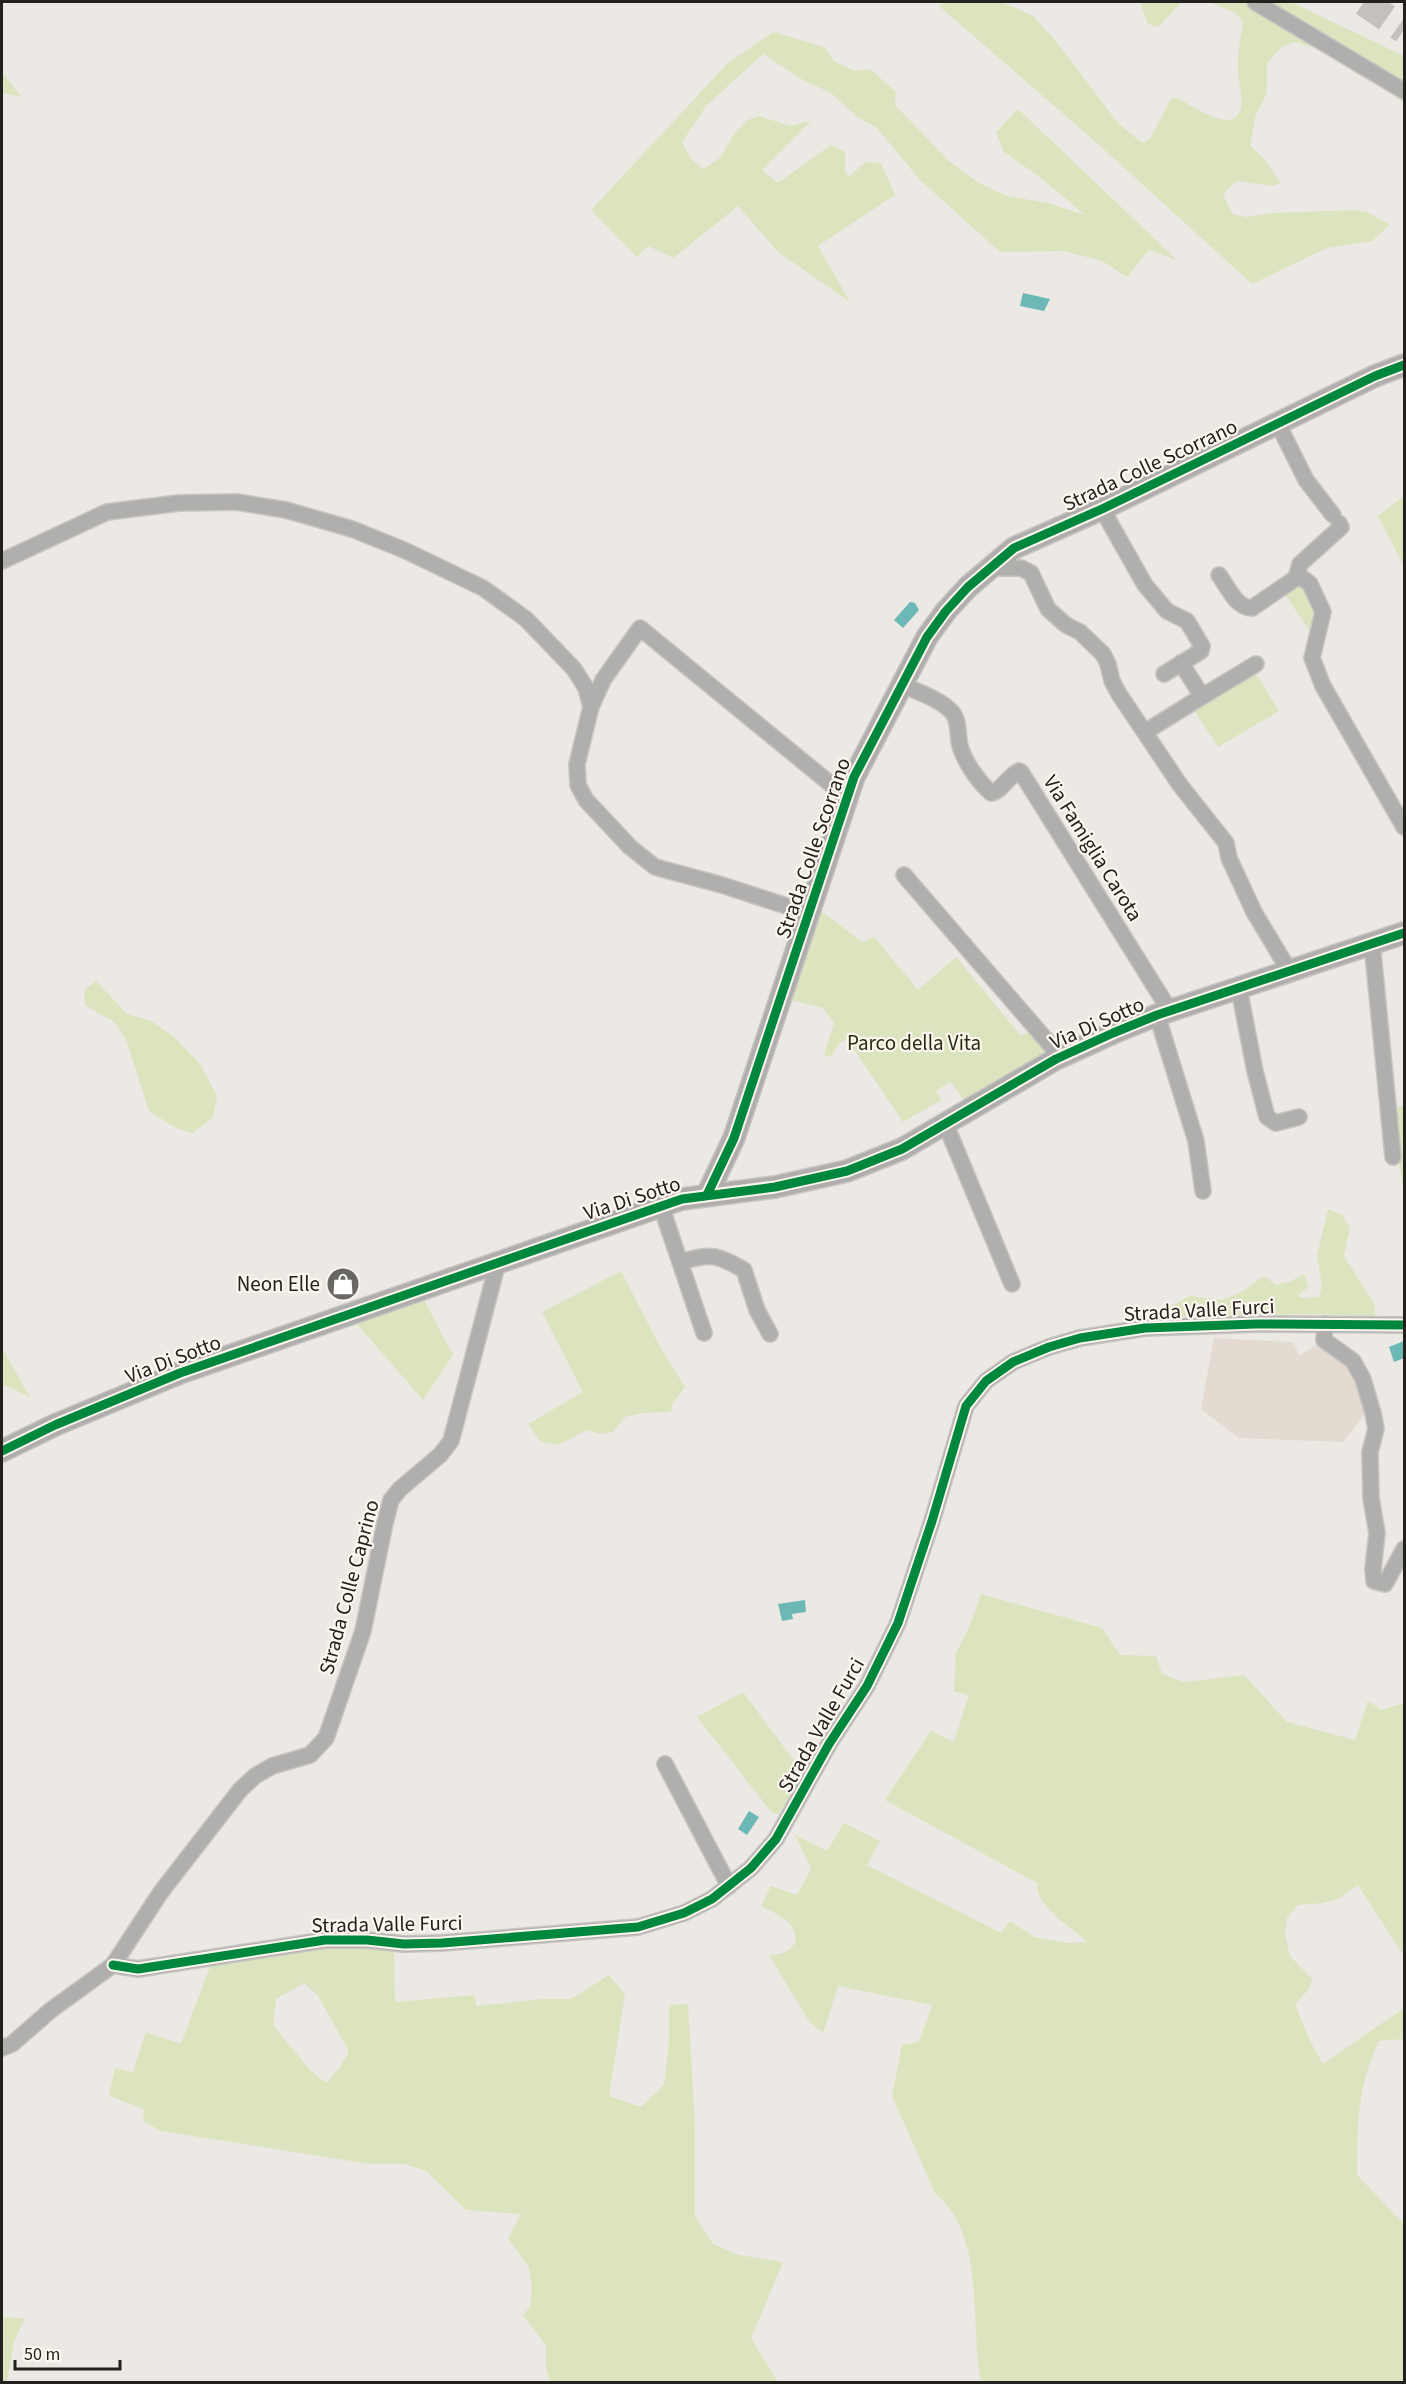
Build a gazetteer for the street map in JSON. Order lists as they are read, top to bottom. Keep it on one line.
{"streets":{"street":["Strada Colle Scorrano","Via Famiglia Carota","Via Di Sotto","Strada Valle Furci","Strada Colle Caprino"]},"crossings":[["Strada Colle Scorrano","Via Famiglia Carota"],["Strada Colle Scorrano","Via Di Sotto"],["Via Famiglia Carota","Via Di Sotto"],["Via Di Sotto","Strada Colle Caprino"],["Strada Valle Furci","Strada Colle Caprino"]],"parks":["Parco della Vita"],"places":{"shop":["Neon Elle"]},"scale_bar":"50 m"}
